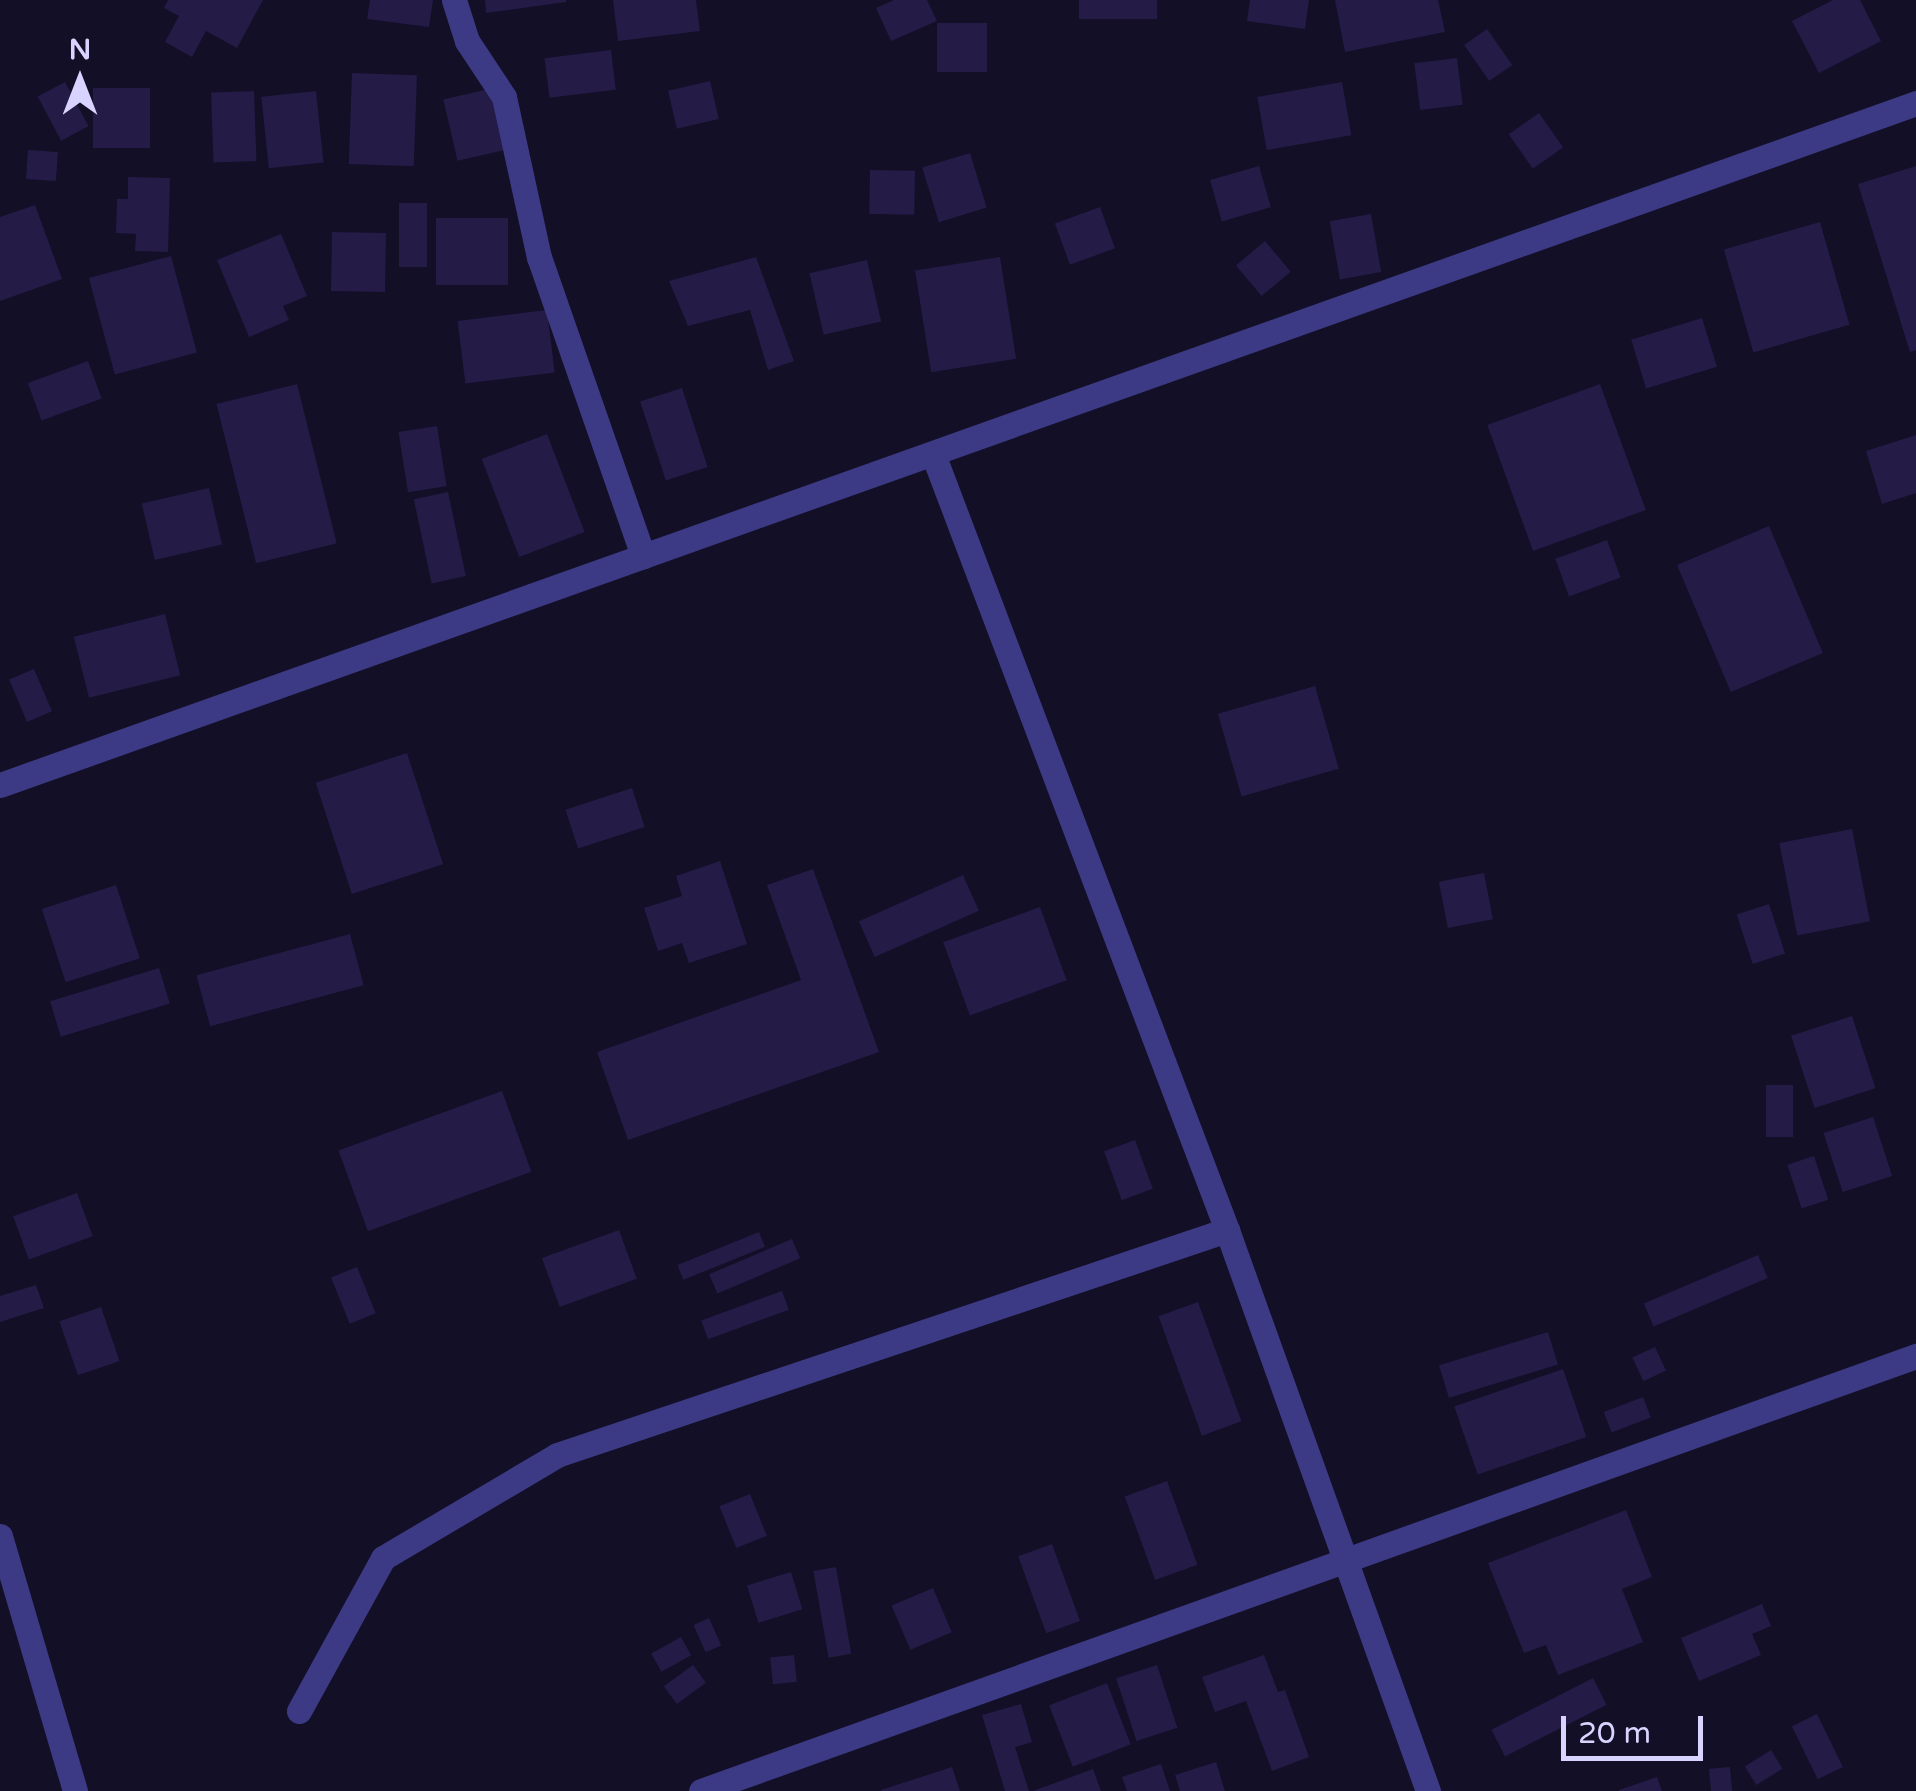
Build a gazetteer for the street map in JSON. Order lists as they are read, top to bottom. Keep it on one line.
{"scale_bar":"20 m","north":"top"}
